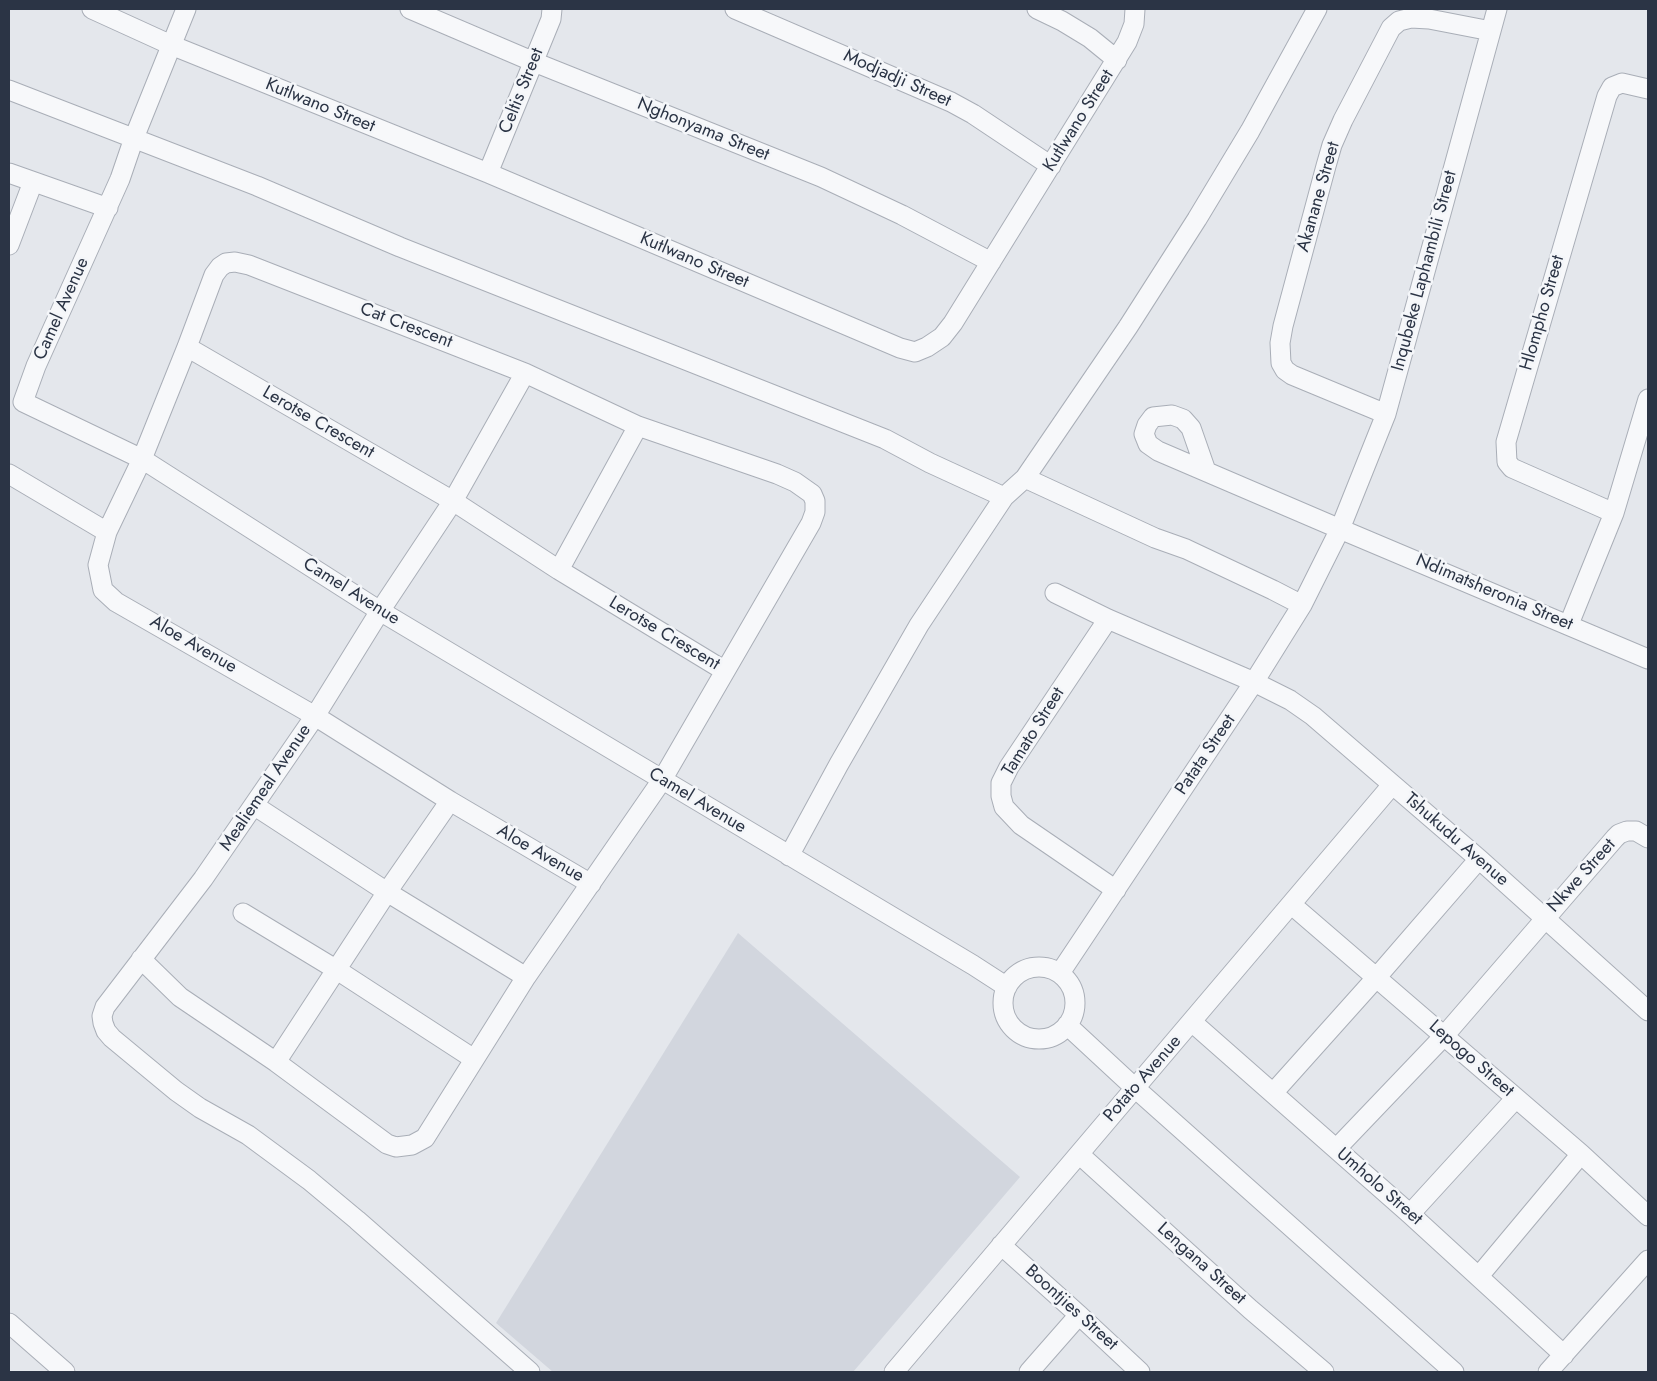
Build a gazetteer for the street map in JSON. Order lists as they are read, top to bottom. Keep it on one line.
{"streets":{"street":["Modjadji Street","Celtis Street","Kutlwano Street","Nghonyama Street","Akanane Street","Inqubeke Laphambili Street","Camel Avenue","Hlompho Street","Cat Crescent","Lerotse Crescent","Ndimatsheronia Street","Aloe Avenue","Tamato Street","Patata Street","Mealiemeal Avenue","Tshukudu Avenue","Nkwe Street","Lepogo Street","Potato Avenue","Umholo Street","Lengana Street","Boontjies Street"]},"crossings":[["Modjadji Street","Kutlwano Street"],["Celtis Street","Kutlwano Street"],["Celtis Street","Nghonyama Street"],["Kutlwano Street","Nghonyama Street"],["Kutlwano Street","Camel Avenue"],["Akanane Street","Inqubeke Laphambili Street"],["Inqubeke Laphambili Street","Ndimatsheronia Street"],["Inqubeke Laphambili Street","Patata Street"],["Camel Avenue","Cat Crescent"],["Camel Avenue","Aloe Avenue"],["Camel Avenue","Patata Street"],["Camel Avenue","Mealiemeal Avenue"],["Cat Crescent","Lerotse Crescent"],["Cat Crescent","Aloe Avenue"],["Ndimatsheronia Street","Patata Street"],["Aloe Avenue","Mealiemeal Avenue"],["Tamato Street","Patata Street"],["Patata Street","Tshukudu Avenue"],["Tshukudu Avenue","Nkwe Street"],["Tshukudu Avenue","Potato Avenue"],["Nkwe Street","Lepogo Street"],["Nkwe Street","Umholo Street"],["Lepogo Street","Potato Avenue"],["Potato Avenue","Umholo Street"],["Potato Avenue","Lengana Street"],["Potato Avenue","Boontjies Street"]]}
